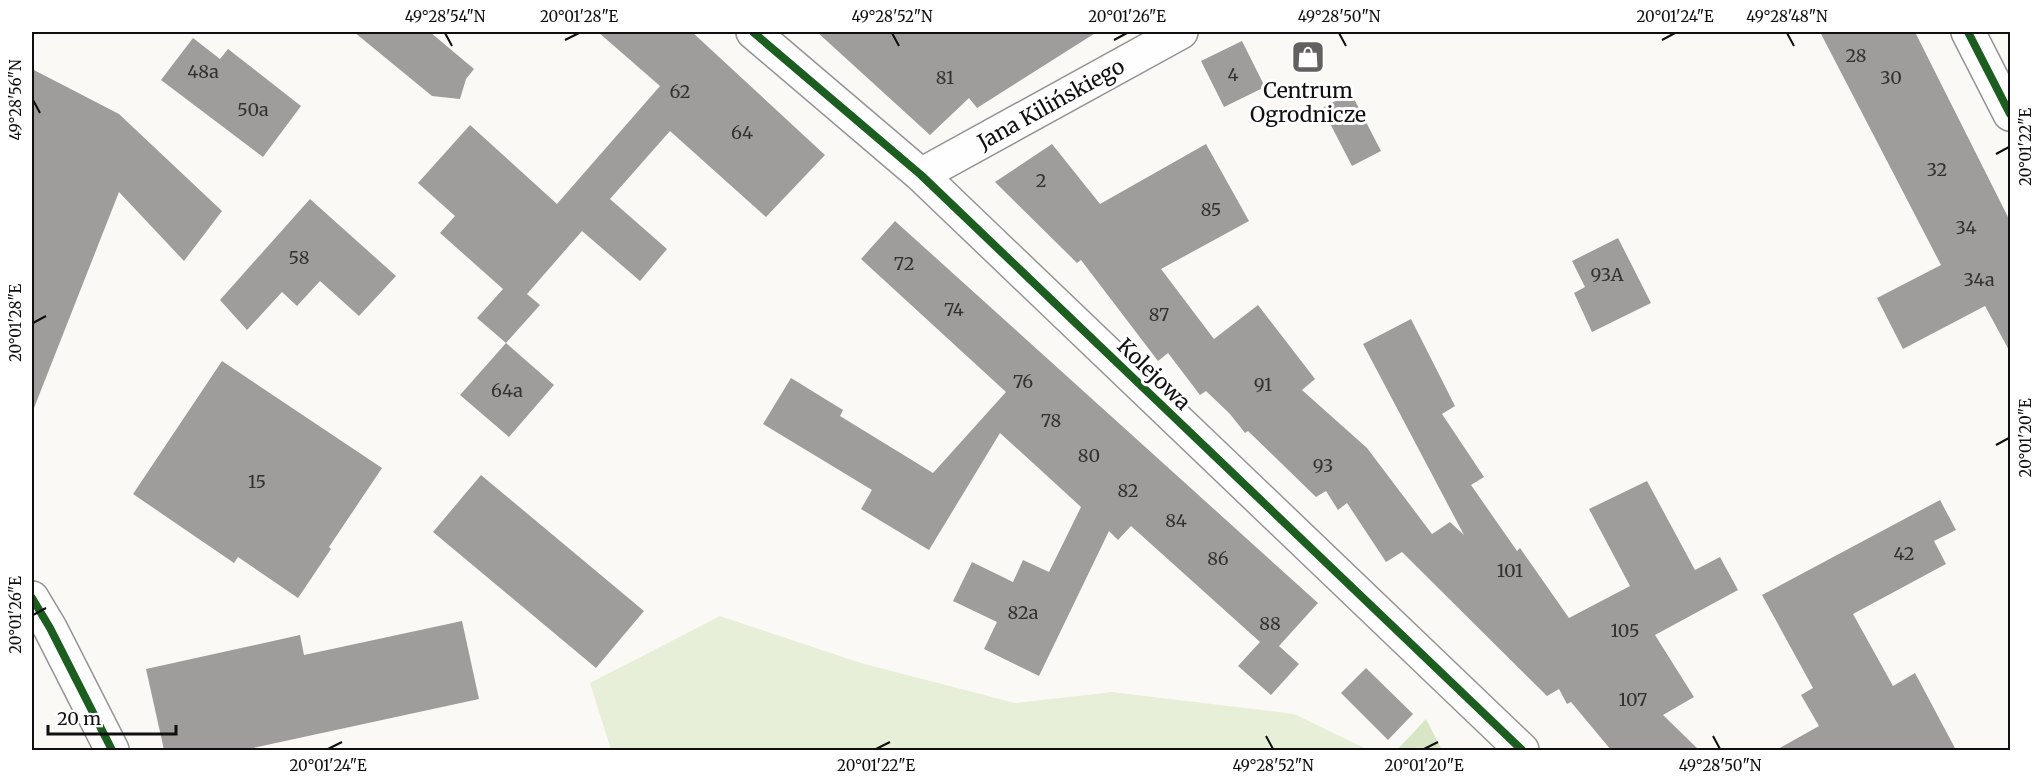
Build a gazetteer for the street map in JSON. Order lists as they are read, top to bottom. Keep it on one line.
{"streets":{"street":["Jana Kilińskiego","Kolejowa"]},"crossings":[["Jana Kilińskiego","Kolejowa"]],"places":{"shop":["Centrum Ogrodnicze"]},"house_numbers":["28","48a","4","81","30","62","50a","64","32","2","85","34","58","72","93A","34a","74","87","76","91","64a","78","80","93","15","82","84","42","86","101","82a","88","105","107"],"scale_bar":"20 m","coordinates":["49°28'54\"N","20°01'28\"E","49°28'52\"N","20°01'26\"E","49°28'50\"N","20°01'24\"E","49°28'48\"N","49°28'56\"N","20°01'22\"E","20°01'20\"E"]}
